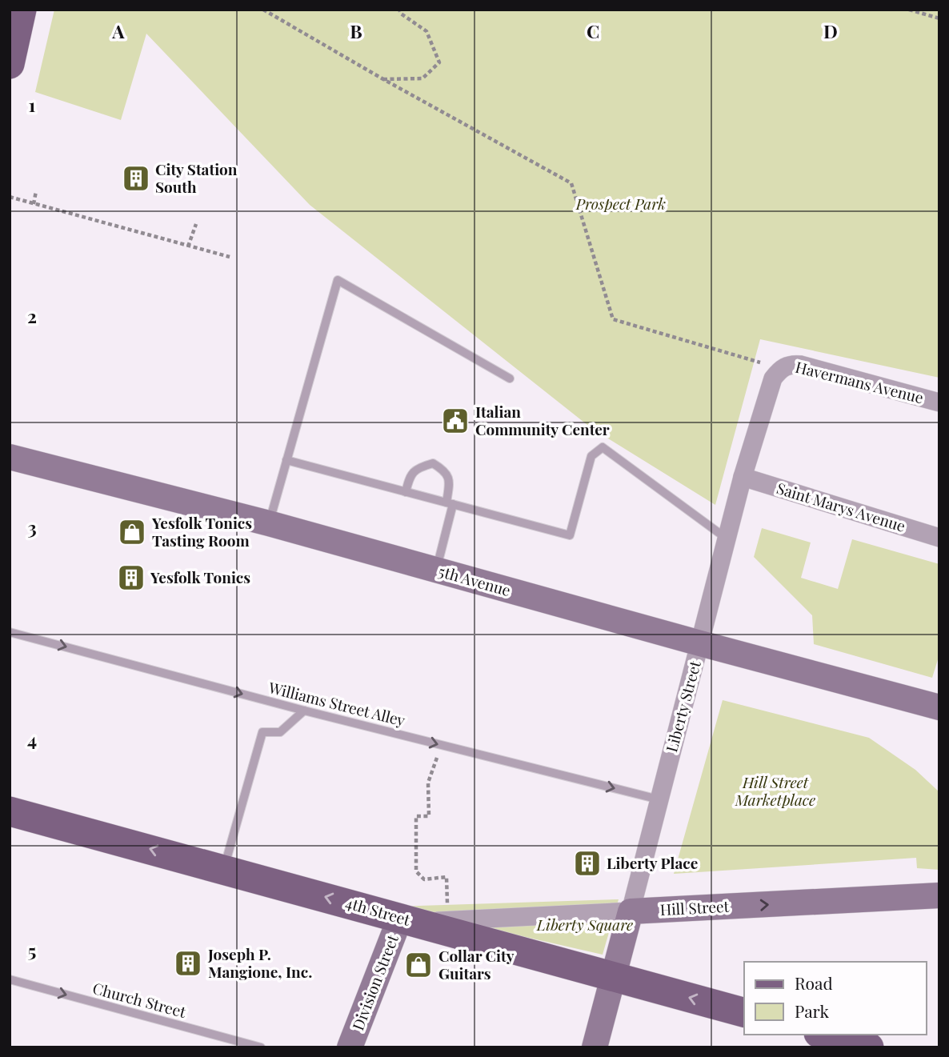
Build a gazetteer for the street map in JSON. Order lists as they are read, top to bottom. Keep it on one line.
{"streets":{"main road":["4th Street"],"street":["Havermans Avenue","Saint Marys Avenue","5th Avenue","Liberty Street","Hill Street","Division Street"],"lane":["Williams Street Alley","Church Street"]},"crossings":[["Havermans Avenue","Liberty Street"],["Saint Marys Avenue","Liberty Street"],["5th Avenue","Liberty Street"],["Williams Street Alley","Liberty Street"],["Liberty Street","Hill Street"],["Liberty Street","4th Street"],["Hill Street","4th Street"],["Hill Street","Division Street"],["4th Street","Division Street"]],"one_way":["Williams Street Alley","Hill Street","4th Street","Church Street"],"parks":["Prospect Park","Hill Street Marketplace","Liberty Square"],"places":{"building":["City Station South","Yesfolk Tonics","Liberty Place","Joseph P. Mangione, Inc."],"public building":["Italian Community Center"],"shop":["Yesfolk Tonics Tasting Room","Collar City Guitars"]},"legend":["Road","Park"],"grid":{"columns":["A","B","C","D"],"rows":["1","2","3","4","5"]}}
